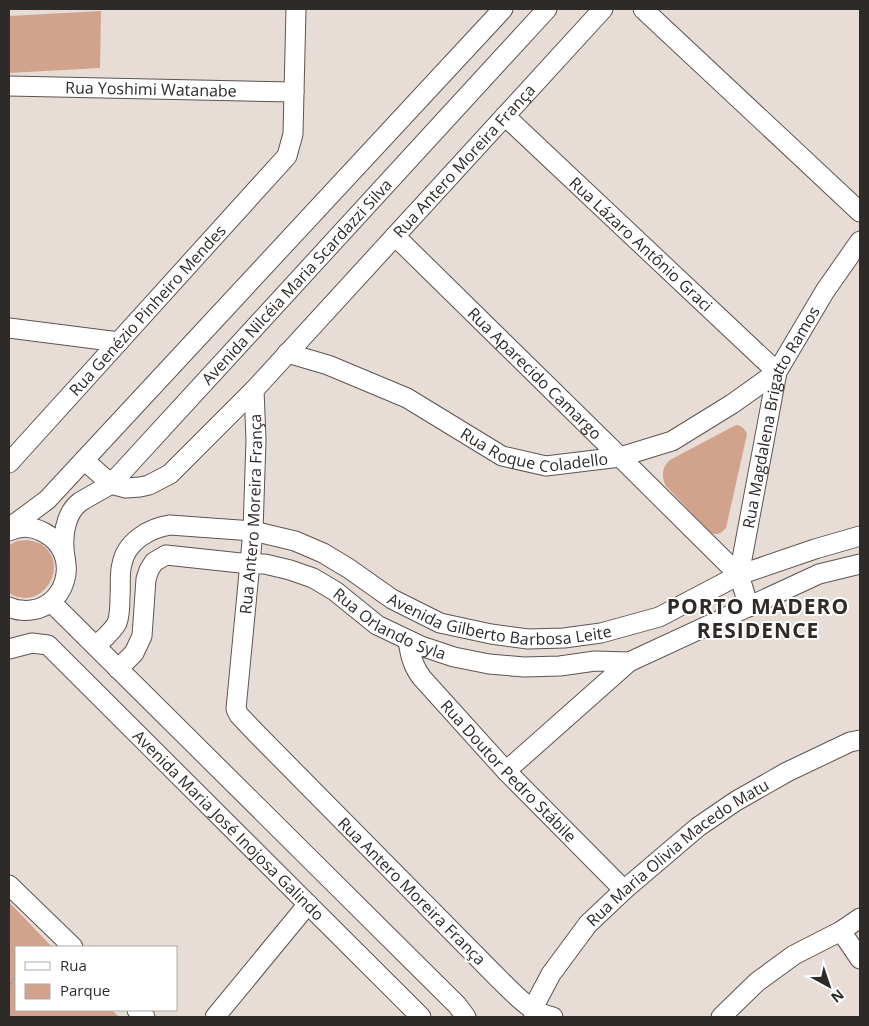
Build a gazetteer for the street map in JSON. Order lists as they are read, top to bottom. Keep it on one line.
{"streets":{"street":["Rua Yoshimi Watanabe","Rua Antero Moreira França","Rua Lázaro Antônio Graci","Avenida Nilcéia Maria Scardazzi Silva","Rua Genézio Pinheiro Mendes","Rua Aparecido Camargo","Rua Magdalena Brigatto Ramos","Rua Roque Coladello","Avenida Gilberto Barbosa Leite","Rua Orlando Syla","Rua Doutor Pedro Stábile","Avenida Maria José Inojosa Galindo","Rua Maria Olivia Macedo Matu"]},"crossings":[["Rua Yoshimi Watanabe","Rua Genézio Pinheiro Mendes"],["Rua Antero Moreira França","Rua Lázaro Antônio Graci"],["Rua Antero Moreira França","Rua Aparecido Camargo"],["Rua Antero Moreira França","Rua Roque Coladello"],["Rua Antero Moreira França","Avenida Gilberto Barbosa Leite"],["Rua Antero Moreira França","Rua Orlando Syla"],["Rua Antero Moreira França","Rua Maria Olivia Macedo Matu"],["Rua Lázaro Antônio Graci","Rua Magdalena Brigatto Ramos"],["Rua Lázaro Antônio Graci","Rua Roque Coladello"],["Rua Aparecido Camargo","Rua Magdalena Brigatto Ramos"],["Rua Aparecido Camargo","Rua Roque Coladello"],["Rua Aparecido Camargo","Avenida Gilberto Barbosa Leite"],["Rua Magdalena Brigatto Ramos","Rua Roque Coladello"],["Rua Magdalena Brigatto Ramos","Avenida Gilberto Barbosa Leite"],["Rua Magdalena Brigatto Ramos","Rua Orlando Syla"],["Rua Orlando Syla","Rua Doutor Pedro Stábile"],["Rua Doutor Pedro Stábile","Rua Maria Olivia Macedo Matu"]],"districts":["PORTO MADERO RESIDENCE"],"legend":["Rua","Parque"],"north":"bottom right"}
